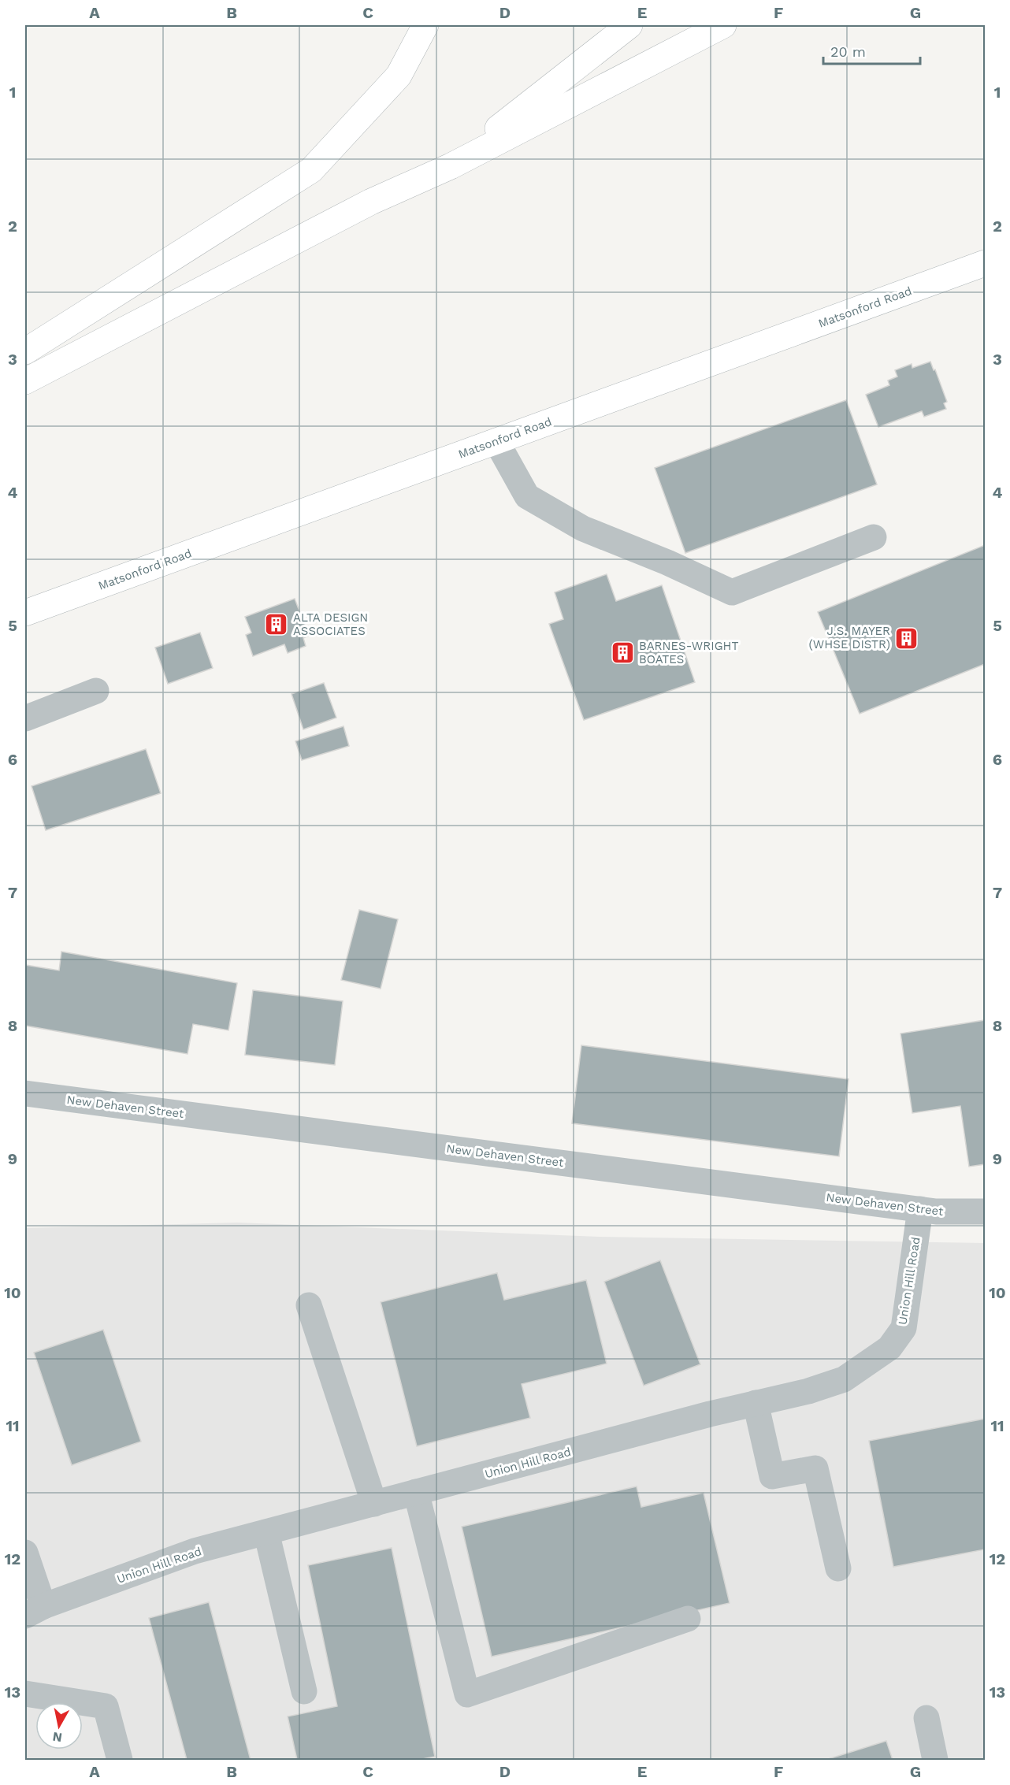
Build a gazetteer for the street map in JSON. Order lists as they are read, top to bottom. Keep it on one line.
{"streets":{"main road":["Matsonford Road"],"street":["New Dehaven Street","Union Hill Road"]},"crossings":[["New Dehaven Street","Union Hill Road"]],"places":{"building":["ALTA DESIGN ASSOCIATES","J.S. MAYER (WHSE DISTR)","BARNES-WRIGHT BOATES"]},"scale_bar":"20 m","north":"bottom","grid":{"columns":["A","B","C","D","E","F","G"],"rows":["1","2","3","4","5","6","7","8","9","10","11","12","13"]}}
